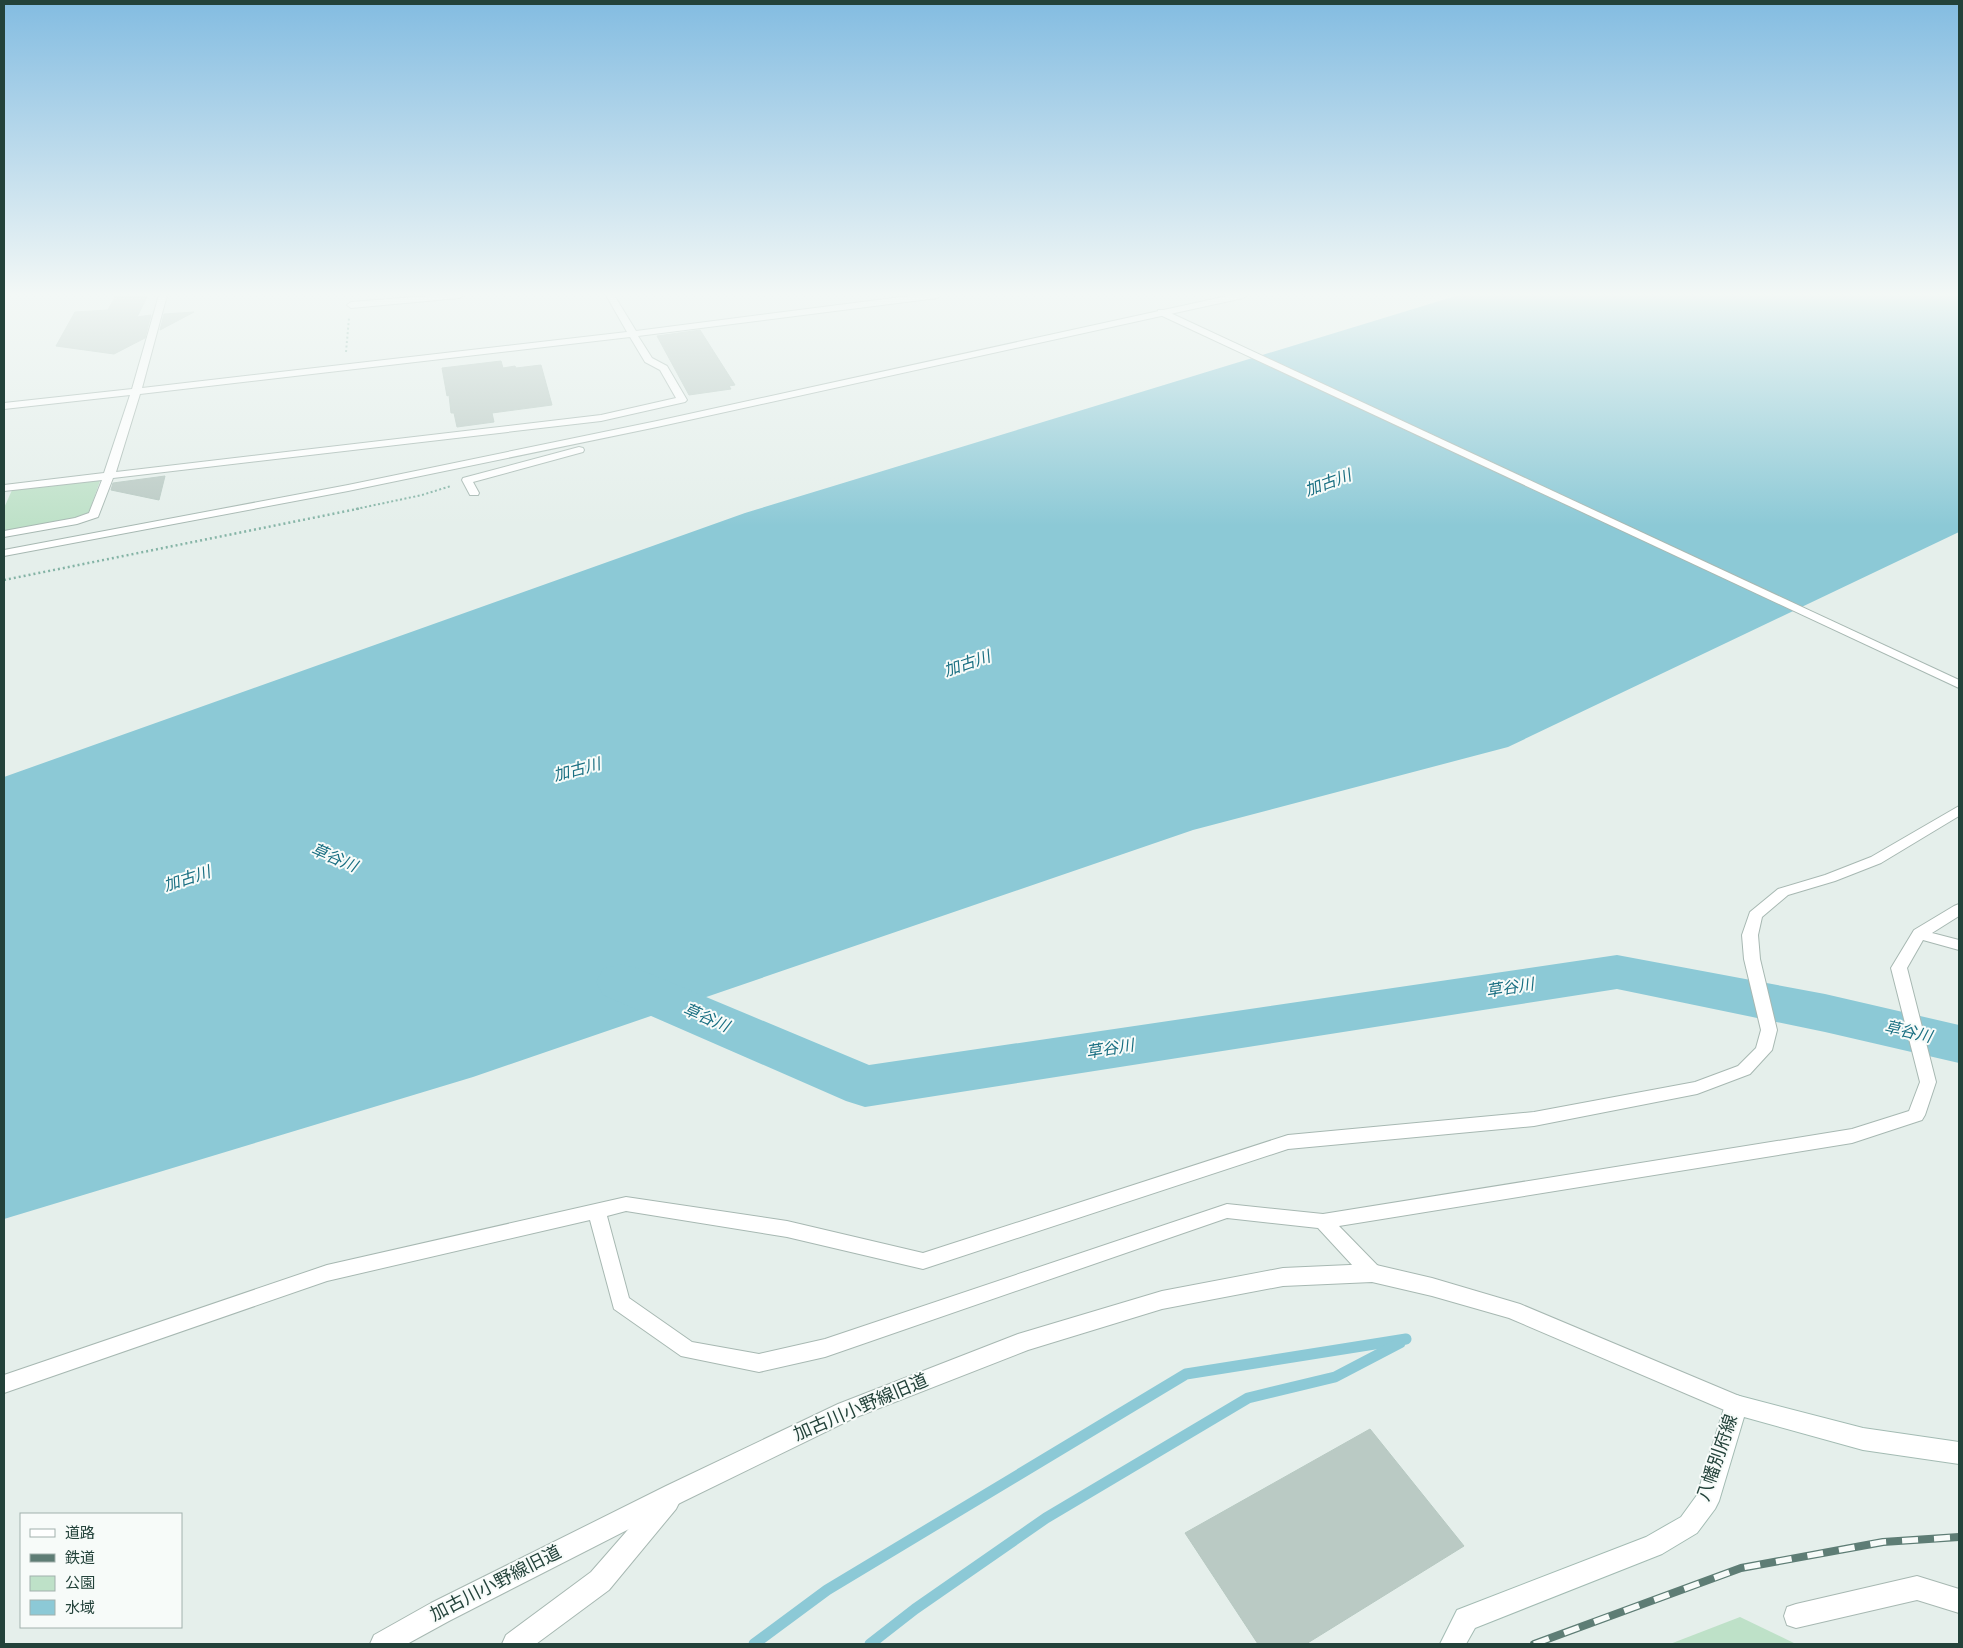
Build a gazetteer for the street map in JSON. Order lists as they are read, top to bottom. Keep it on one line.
{"streets":{"street":["加古川小野線旧道","八幡別府線"]},"crossings":[["加古川小野線旧道","八幡別府線"]],"water":["加古川","草谷川"],"legend":["道路","鉄道","公園","水域"]}
